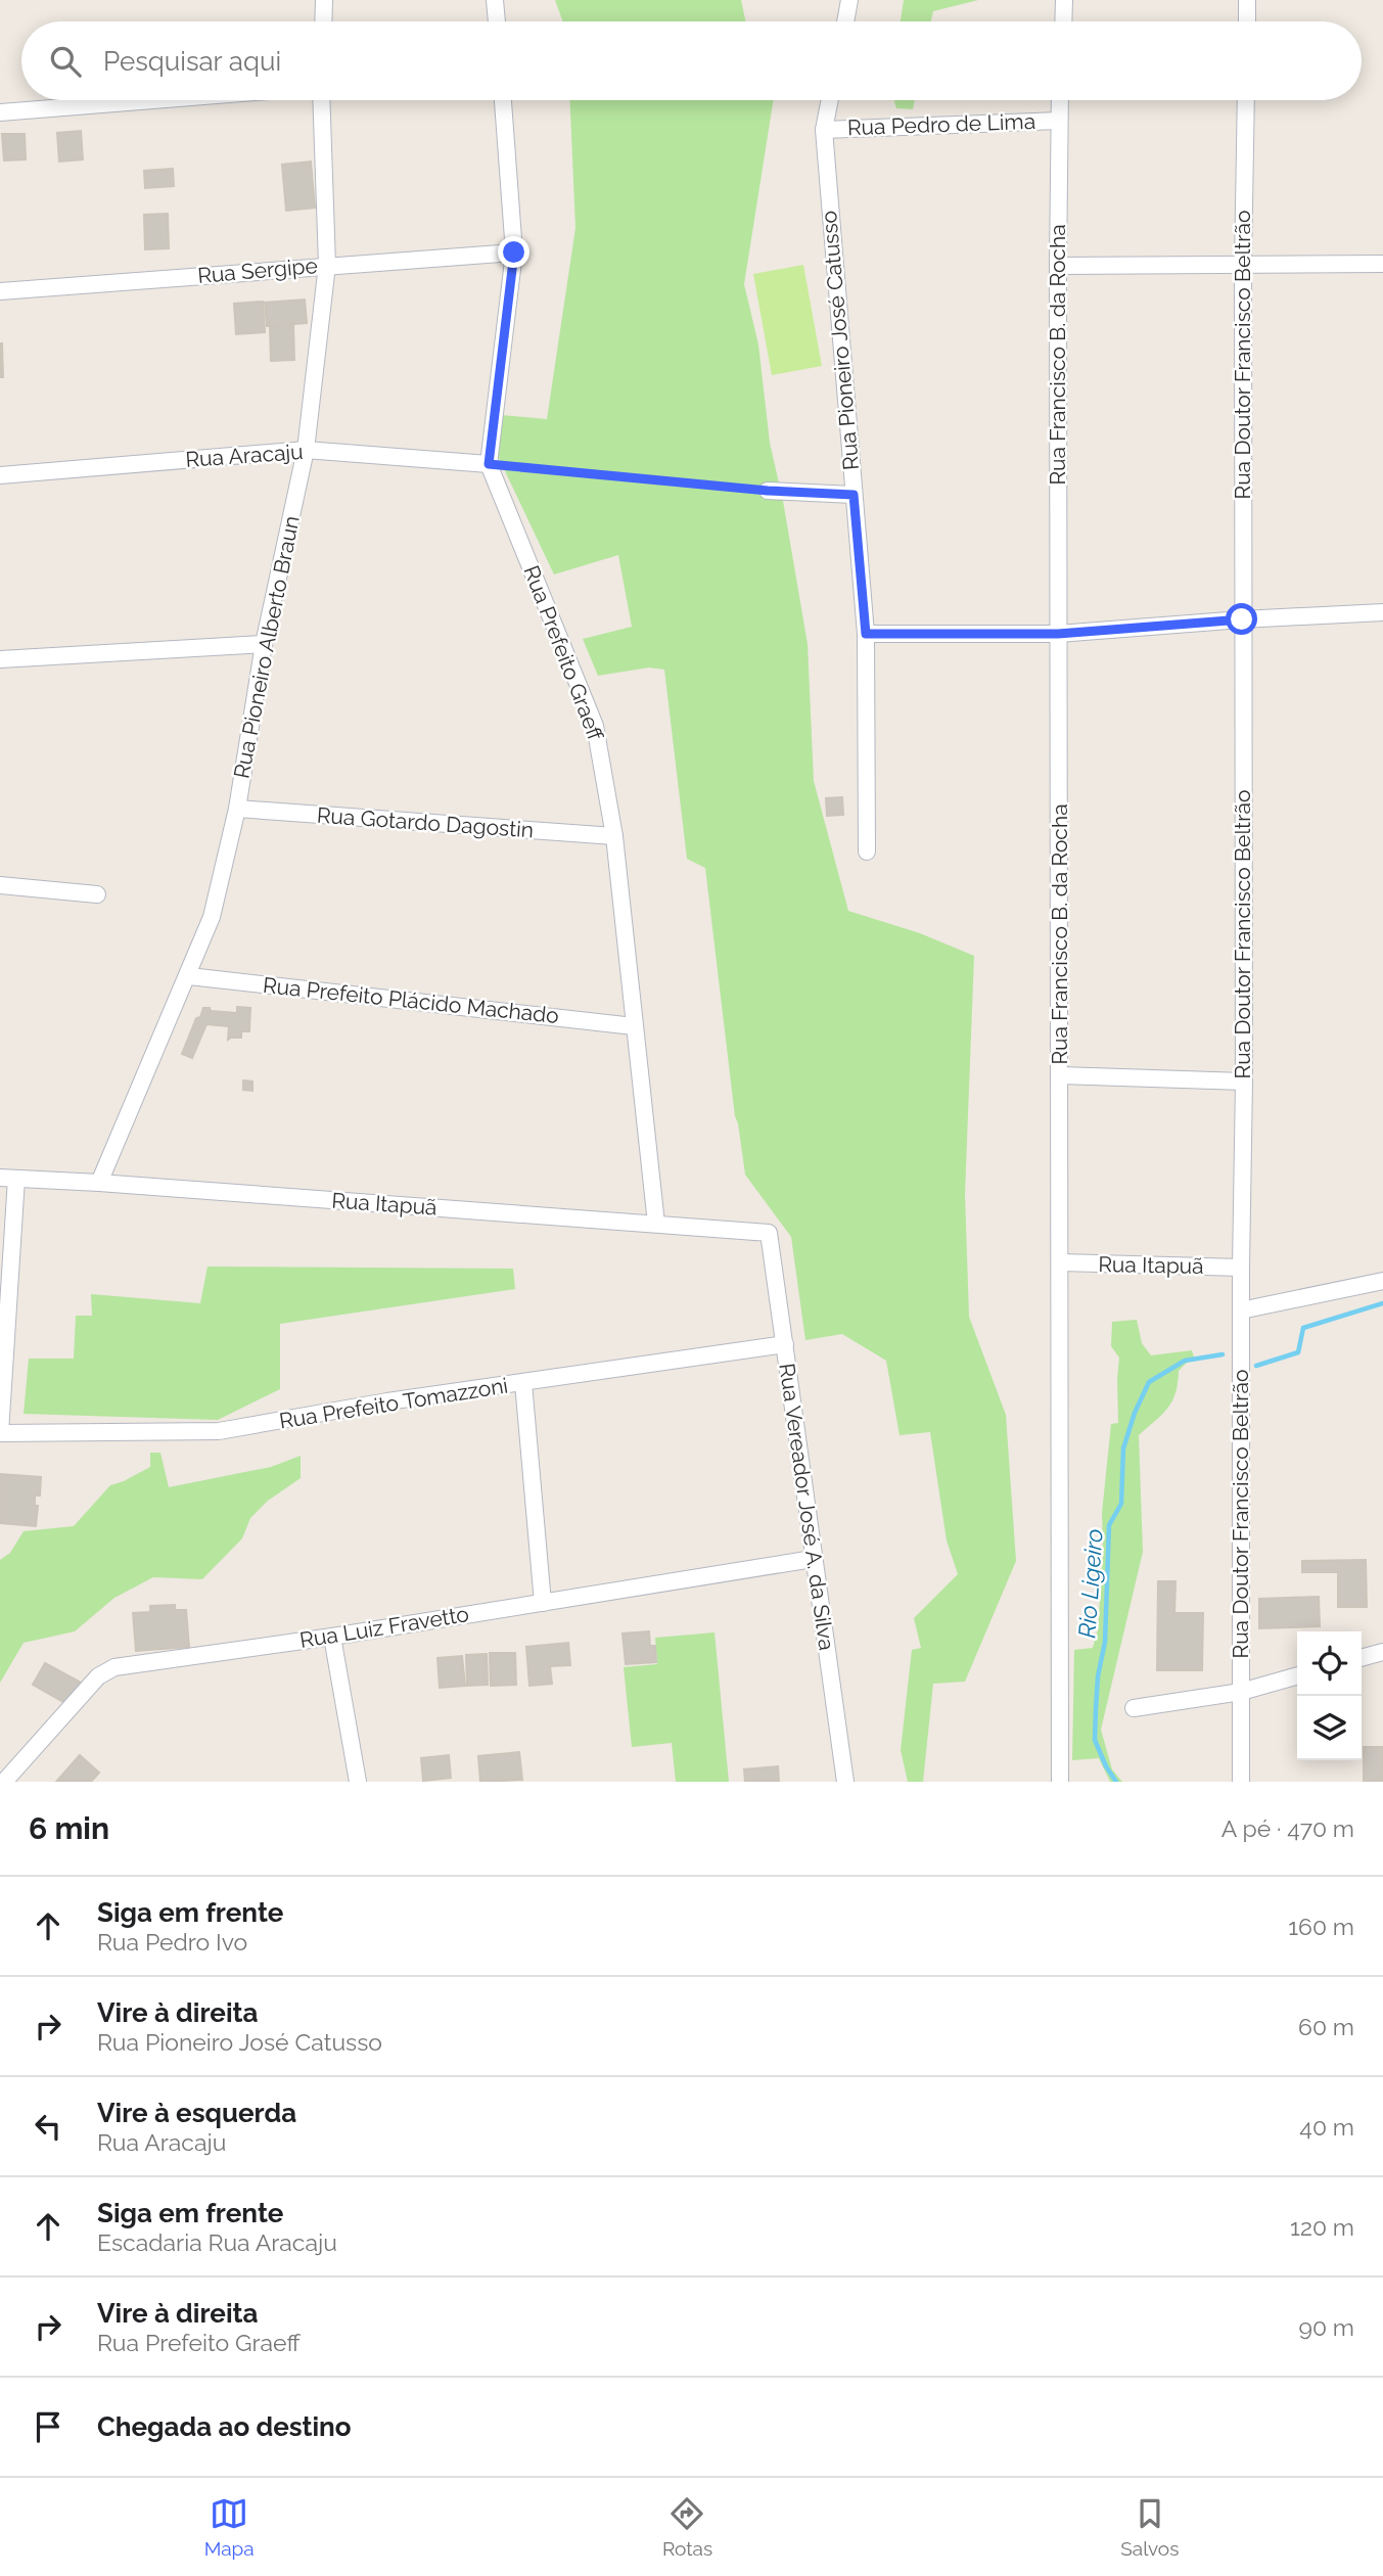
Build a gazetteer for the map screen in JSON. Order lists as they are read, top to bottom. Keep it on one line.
{"streets":{"street":["Rua Pedro de Lima","Rua Sergipe","Rua Pioneiro José Catusso","Rua Francisco B. da Rocha","Rua Doutor Francisco Beltrão","Rua Aracaju","Rua Pioneiro Alberto Braun","Rua Prefeito Graeff","Rua Gotardo Dagostin","Rua Prefeito Plácido Machado","Rua Itapuã","Rua Prefeito Tomazzoni","Rua Vereador José A. da Silva","Rua Luiz Fravetto"]},"crossings":[["Rua Pedro de Lima","Rua Pioneiro José Catusso"],["Rua Pedro de Lima","Rua Francisco B. da Rocha"],["Rua Sergipe","Rua Pioneiro Alberto Braun"],["Rua Sergipe","Rua Prefeito Graeff"],["Rua Francisco B. da Rocha","Rua Itapuã"],["Rua Doutor Francisco Beltrão","Rua Itapuã"],["Rua Aracaju","Rua Pioneiro Alberto Braun"],["Rua Aracaju","Rua Prefeito Graeff"],["Rua Pioneiro Alberto Braun","Rua Gotardo Dagostin"],["Rua Pioneiro Alberto Braun","Rua Prefeito Plácido Machado"],["Rua Pioneiro Alberto Braun","Rua Itapuã"],["Rua Prefeito Graeff","Rua Gotardo Dagostin"],["Rua Prefeito Graeff","Rua Prefeito Plácido Machado"],["Rua Prefeito Graeff","Rua Itapuã"],["Rua Itapuã","Rua Vereador José A. da Silva"],["Rua Prefeito Tomazzoni","Rua Vereador José A. da Silva"],["Rua Vereador José A. da Silva","Rua Luiz Fravetto"]],"water":["Rio Ligeiro"],"page":{"search":"Pesquisar aqui","heading":["6 min","A pé · 470 m"],"list":[["Siga em frente","Rua Pedro Ivo","160 m"],["Vire à direita","Rua Pioneiro José Catusso","60 m"],["Vire à esquerda","Rua Aracaju","40 m"],["Siga em frente","Escadaria Rua Aracaju","120 m"],["Vire à direita","Rua Prefeito Graeff","90 m"],"Chegada ao destino"],"nav":["Mapa","Rotas","Salvos"]}}
